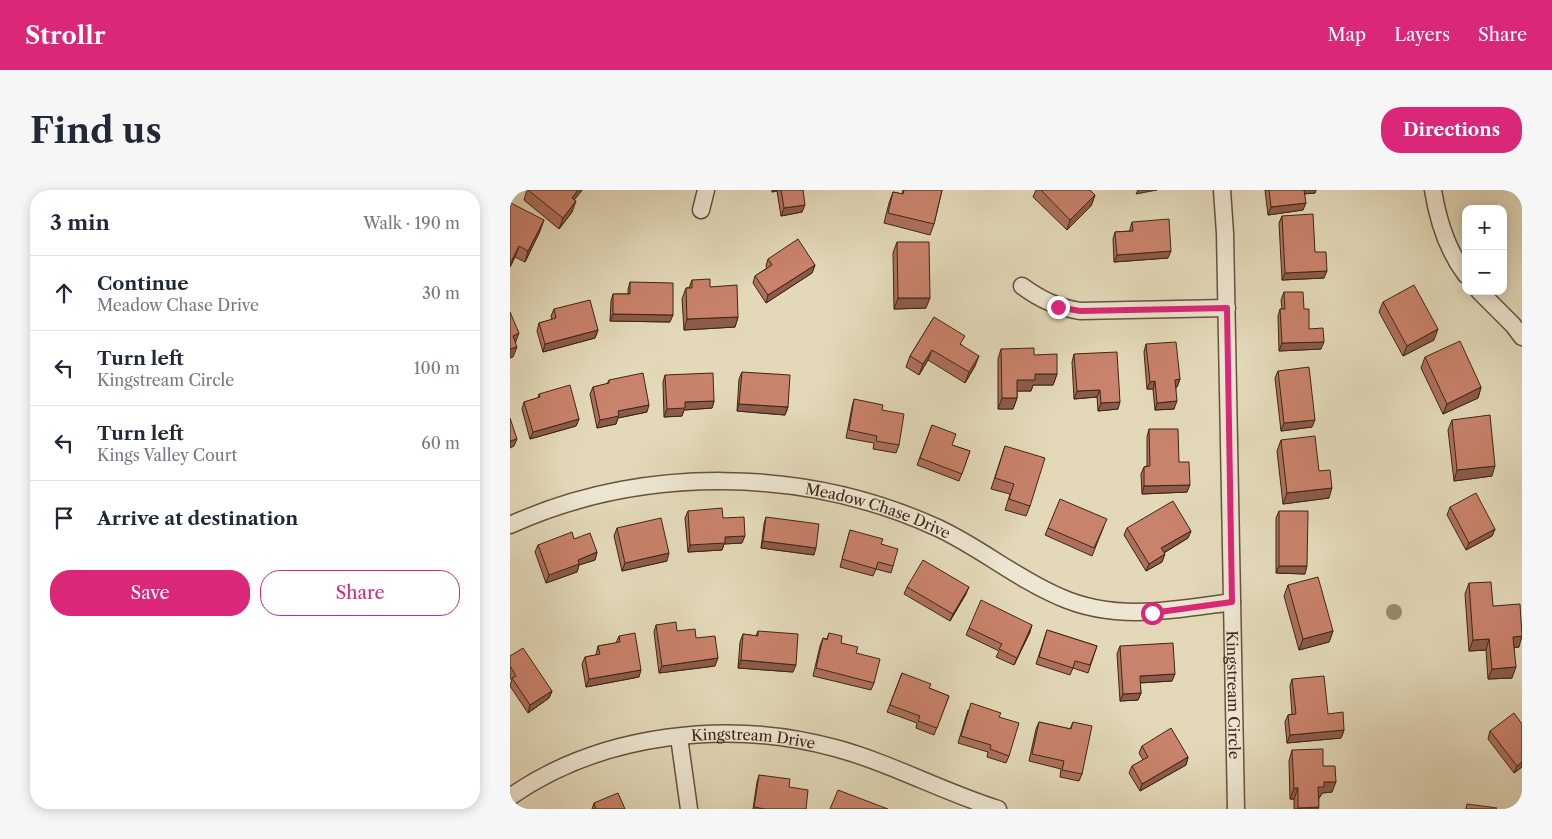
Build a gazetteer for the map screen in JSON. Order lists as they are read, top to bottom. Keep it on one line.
{"streets":{"street":["Meadow Chase Drive","Kingstream Circle","Kingstream Drive"]},"crossings":[["Meadow Chase Drive","Kingstream Circle"]],"page":{"header":"Strollr","nav":["Map","Layers","Share"],"buttons":["Directions",["Save","Share"]],"title":"Find us","heading":["3 min","Walk · 190 m"],"map_buttons":["+","−"],"list":[["Continue","Meadow Chase Drive","30 m"],["Turn left","Kingstream Circle","100 m"],["Turn left","Kings Valley Court","60 m"],"Arrive at destination"]}}
